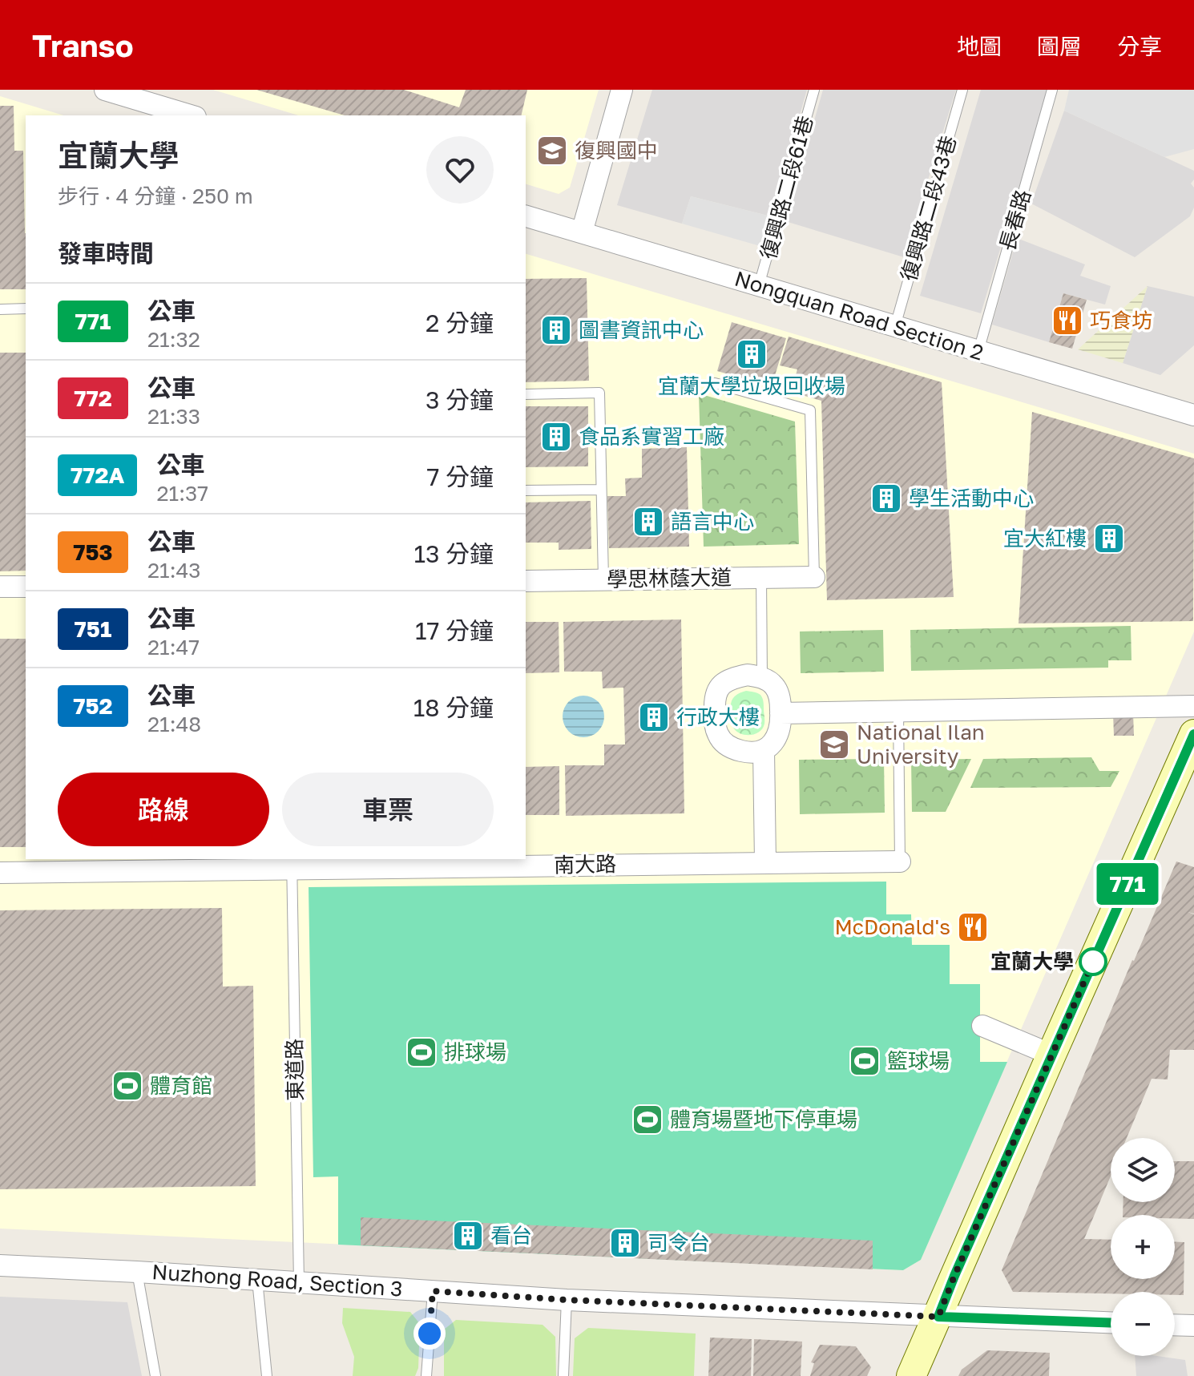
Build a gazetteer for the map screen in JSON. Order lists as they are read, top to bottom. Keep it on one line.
{"streets":{"street":["Nongquan Road Section 2","學思林蔭大道","南大路","Nuzhong Road, Section 3"],"lane":["復興路二段61巷","復興路二段43巷","長春路","東道路"]},"crossings":[["復興路二段61巷","Nongquan Road Section 2"],["復興路二段43巷","Nongquan Road Section 2"],["長春路","Nongquan Road Section 2"],["南大路","東道路"],["東道路","Nuzhong Road, Section 3"]],"places":{"school or university":["復興國中","National Ilan University"],"restaurant":["巧食坊","McDonald's"],"building":["圖書資訊中心","宜蘭大學垃圾回收場","食品系實習工廠","學生活動中心","語言中心","宜大紅樓","行政大樓","看台","司令台"],"other":["宜蘭大學"],"sports":["排球場","籃球場","體育館","體育場暨地下停車場"]},"lines":["bus line 771"],"page":{"header":"Transo","nav":["地圖","圖層","分享"],"on_map":"771","heading":[["宜蘭大學","步行 · 4 分鐘 · 250 m"],"發車時間"],"list":[{"mark":"771","name":"公車","note":"21:32","value":"2 分鐘"},{"mark":"772","name":"公車","note":"21:33","value":"3 分鐘"},{"mark":"772A","name":"公車","note":"21:37","value":"7 分鐘"},{"mark":"753","name":"公車","note":"21:43","value":"13 分鐘"},{"mark":"751","name":"公車","note":"21:47","value":"17 分鐘"},{"mark":"752","name":"公車","note":"21:48","value":"18 分鐘"}],"buttons":["路線","車票"],"map_buttons":["+","−"]}}
